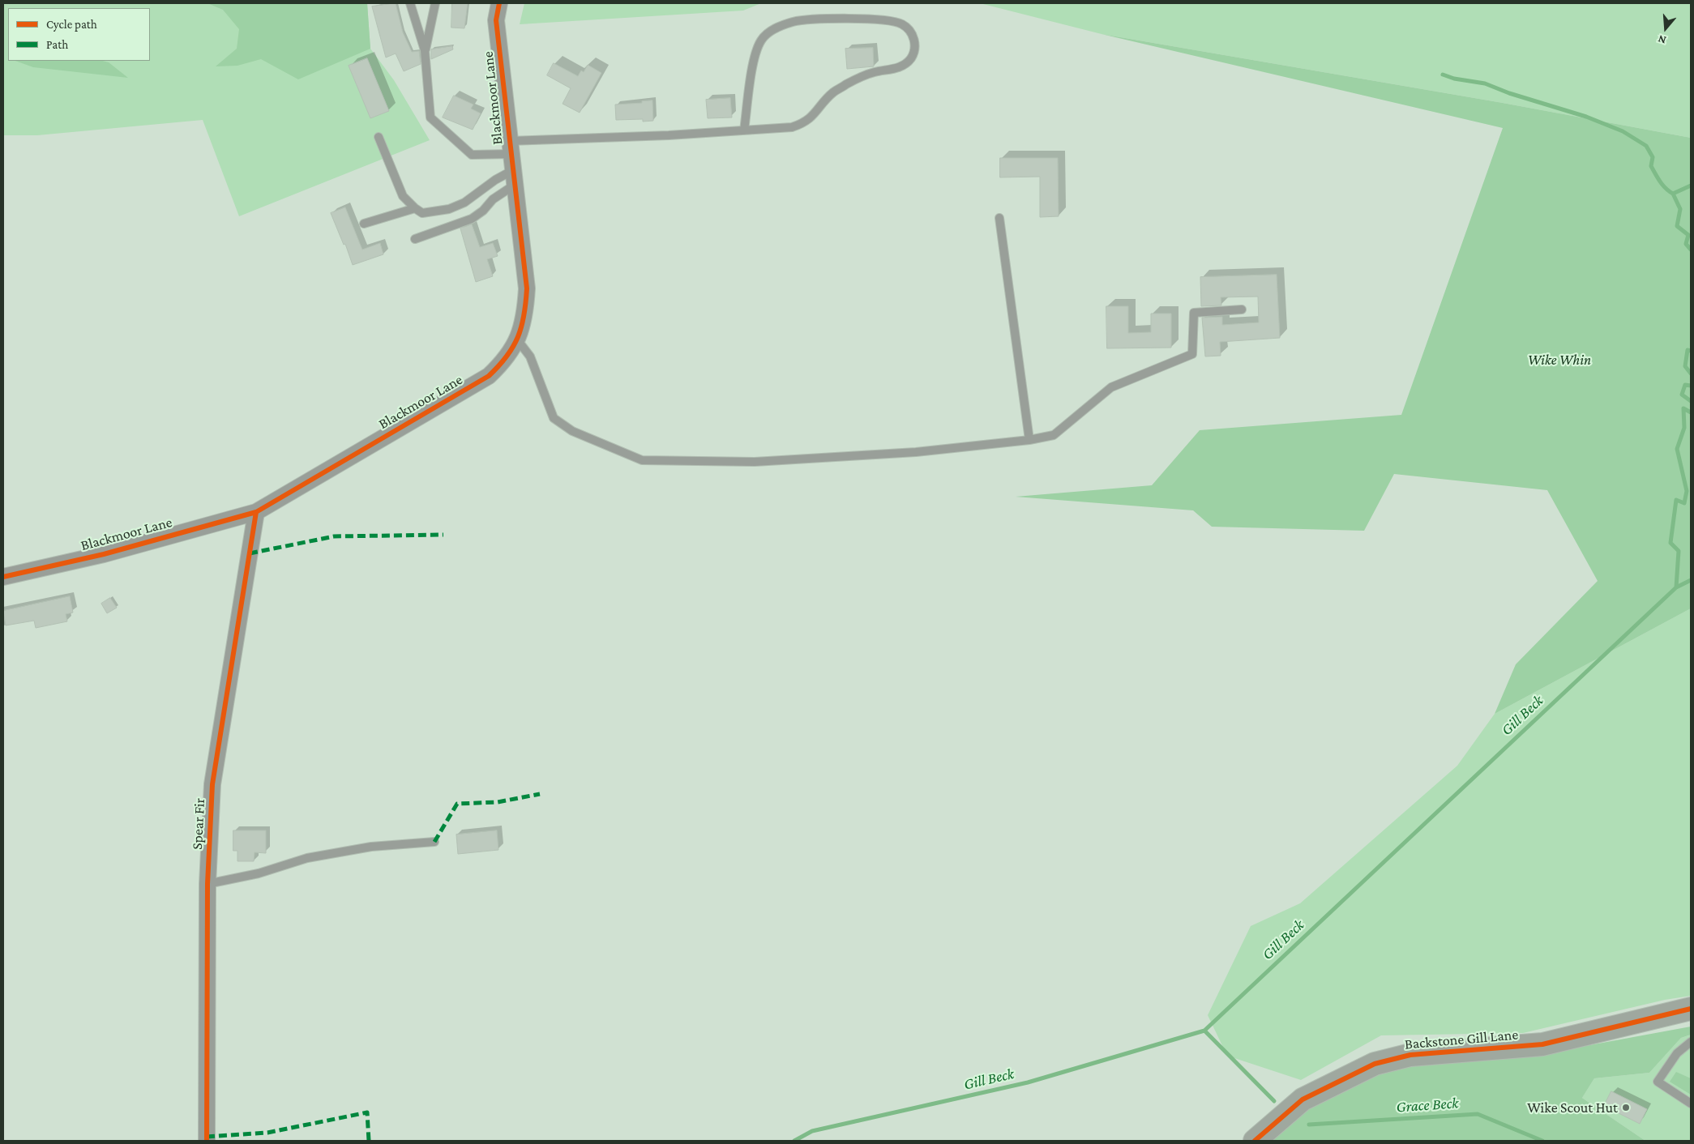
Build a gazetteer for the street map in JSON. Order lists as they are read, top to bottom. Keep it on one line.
{"streets":{"street":["Blackmoor Lane","Spear Fir","Backstone Gill Lane"]},"crossings":[["Blackmoor Lane","Spear Fir"]],"water":["Gill Beck","Grace Beck"],"parks":["Wike Whin"],"places":["Wike Scout Hut"],"legend":["Cycle path","Path"],"north":"bottom"}
